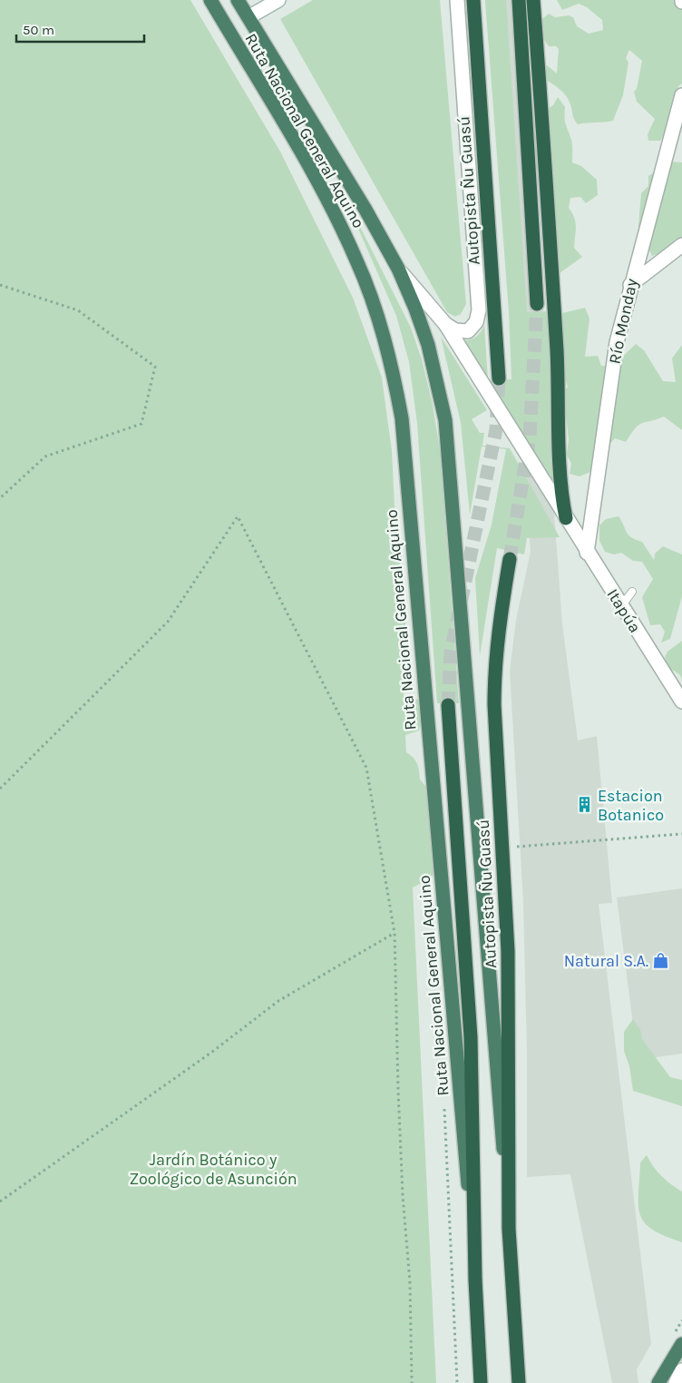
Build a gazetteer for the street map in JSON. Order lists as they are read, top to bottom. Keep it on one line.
{"streets":{"highway":["Ruta Nacional General Aquino","Autopista Ñu Guasú"],"street":["Río Monday","Itapúa"]},"crossings":[["Ruta Nacional General Aquino","Autopista Ñu Guasú"],["Ruta Nacional General Aquino","Itapúa"],["Río Monday","Itapúa"]],"parks":["Jardín Botánico y Zoológico de Asunción"],"places":{"building":["Estacion Botanico"],"shop":["Natural S.A."]},"scale_bar":"50 m"}
